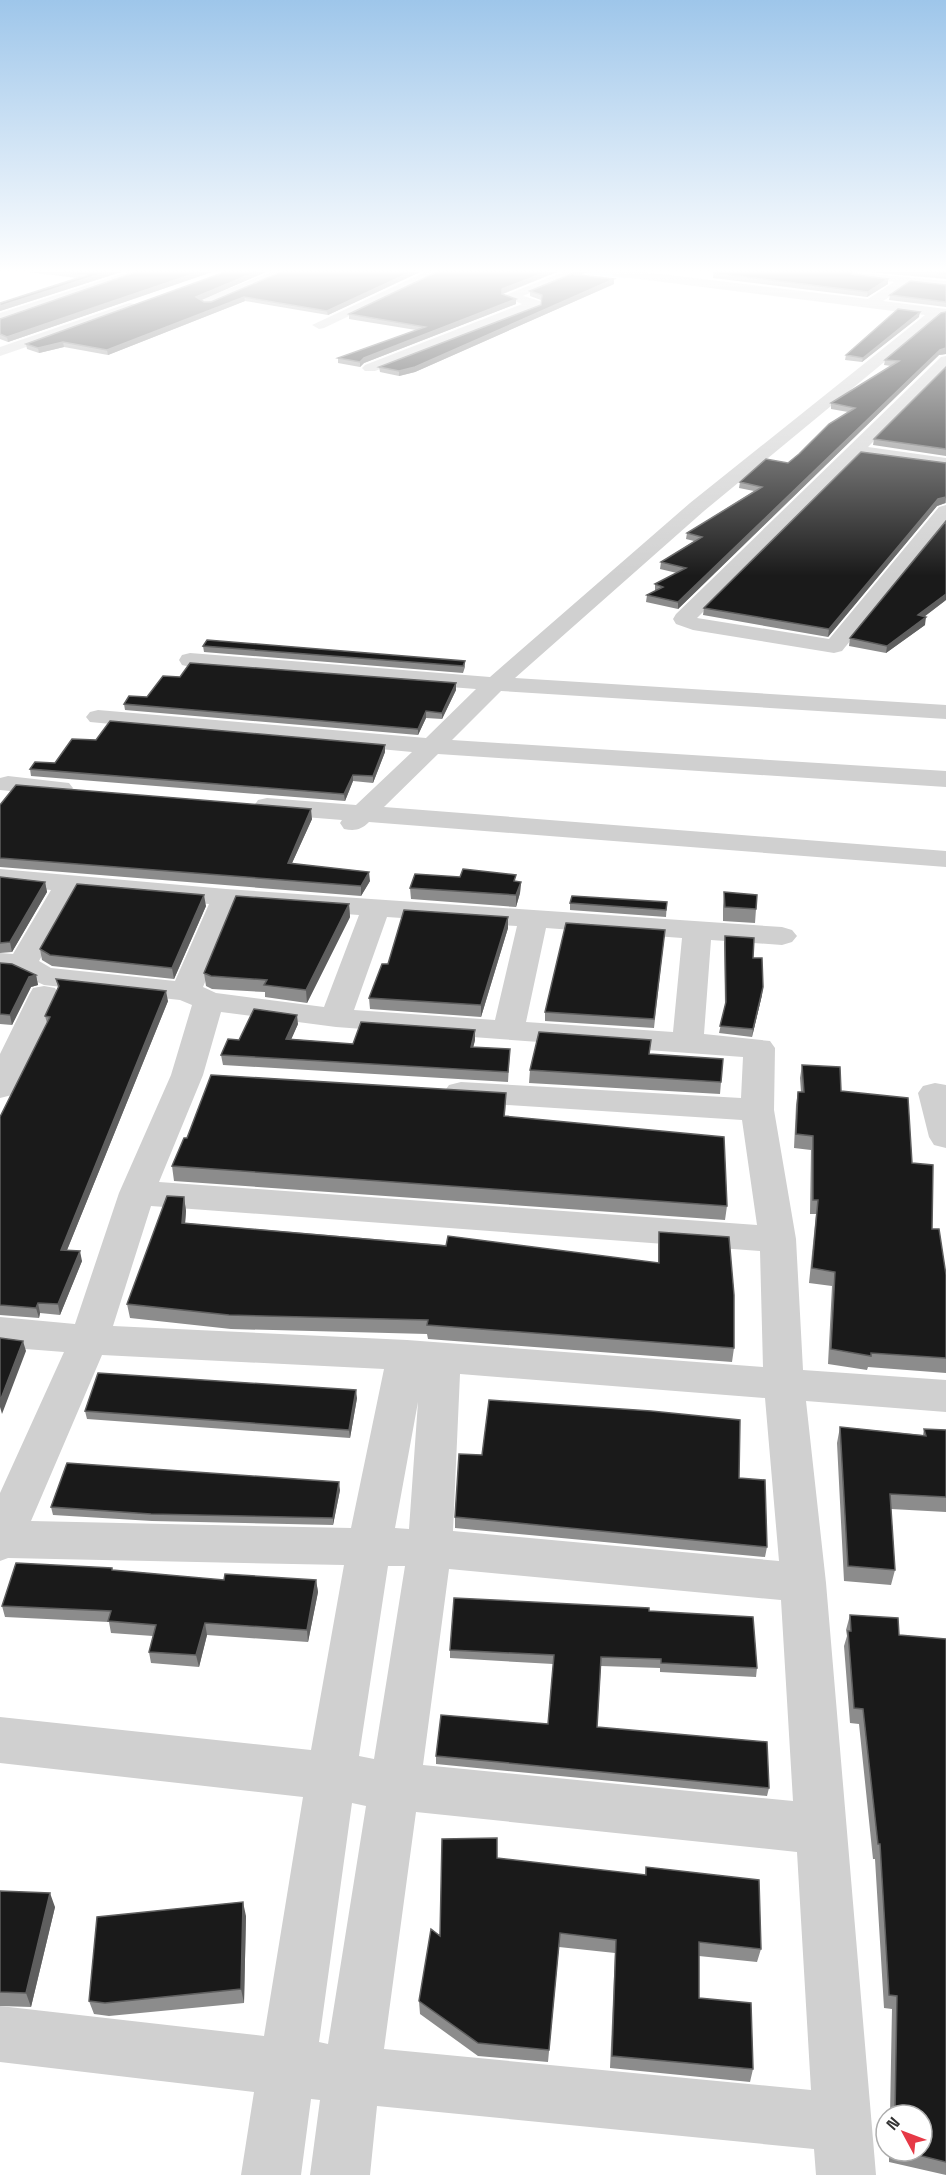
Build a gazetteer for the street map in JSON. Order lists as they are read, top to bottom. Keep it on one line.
{"north":"top left"}
